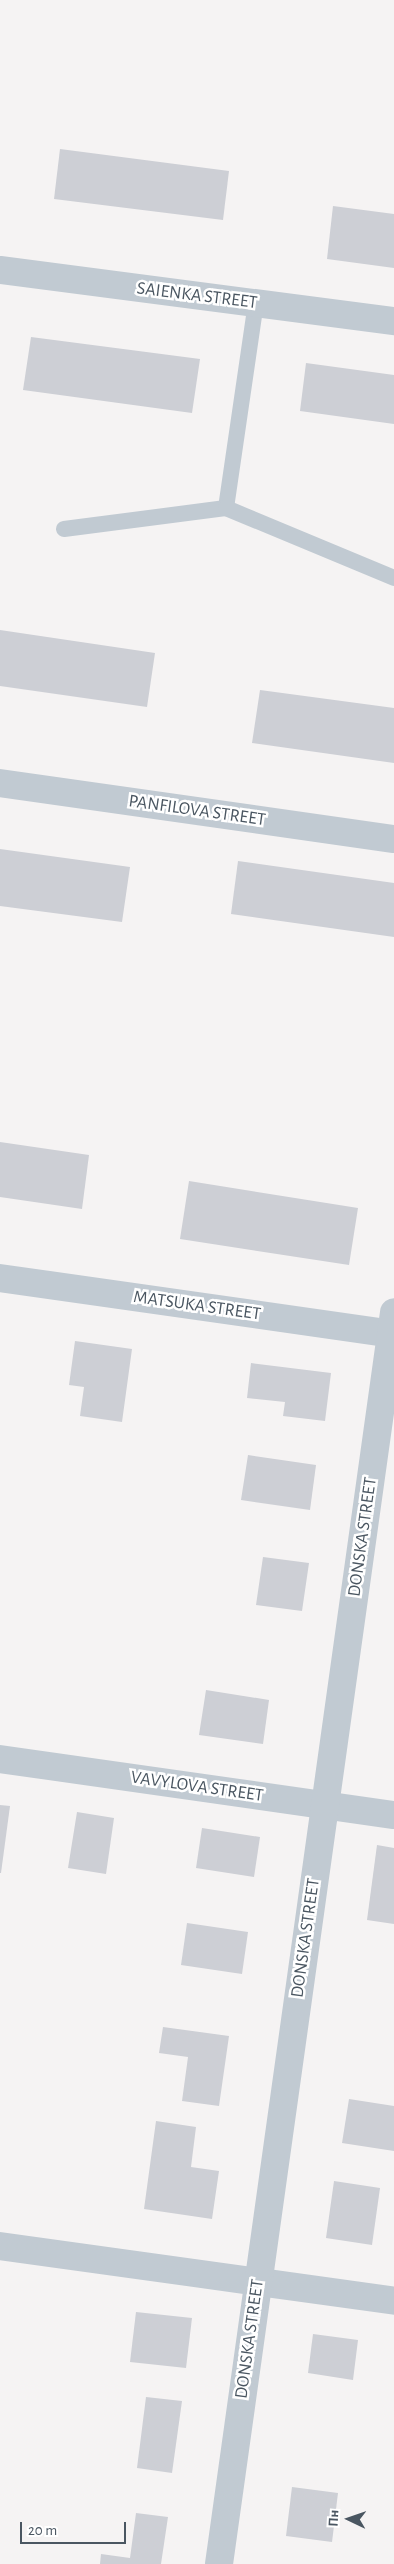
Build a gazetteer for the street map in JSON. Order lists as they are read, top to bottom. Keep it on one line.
{"streets":{"street":["SAIENKA STREET","PANFILOVA STREET","MATSUKA STREET","DONSKA STREET","VAVYLOVA STREET"]},"crossings":[["MATSUKA STREET","DONSKA STREET"],["DONSKA STREET","VAVYLOVA STREET"]],"scale_bar":"20 m","north":"left"}
